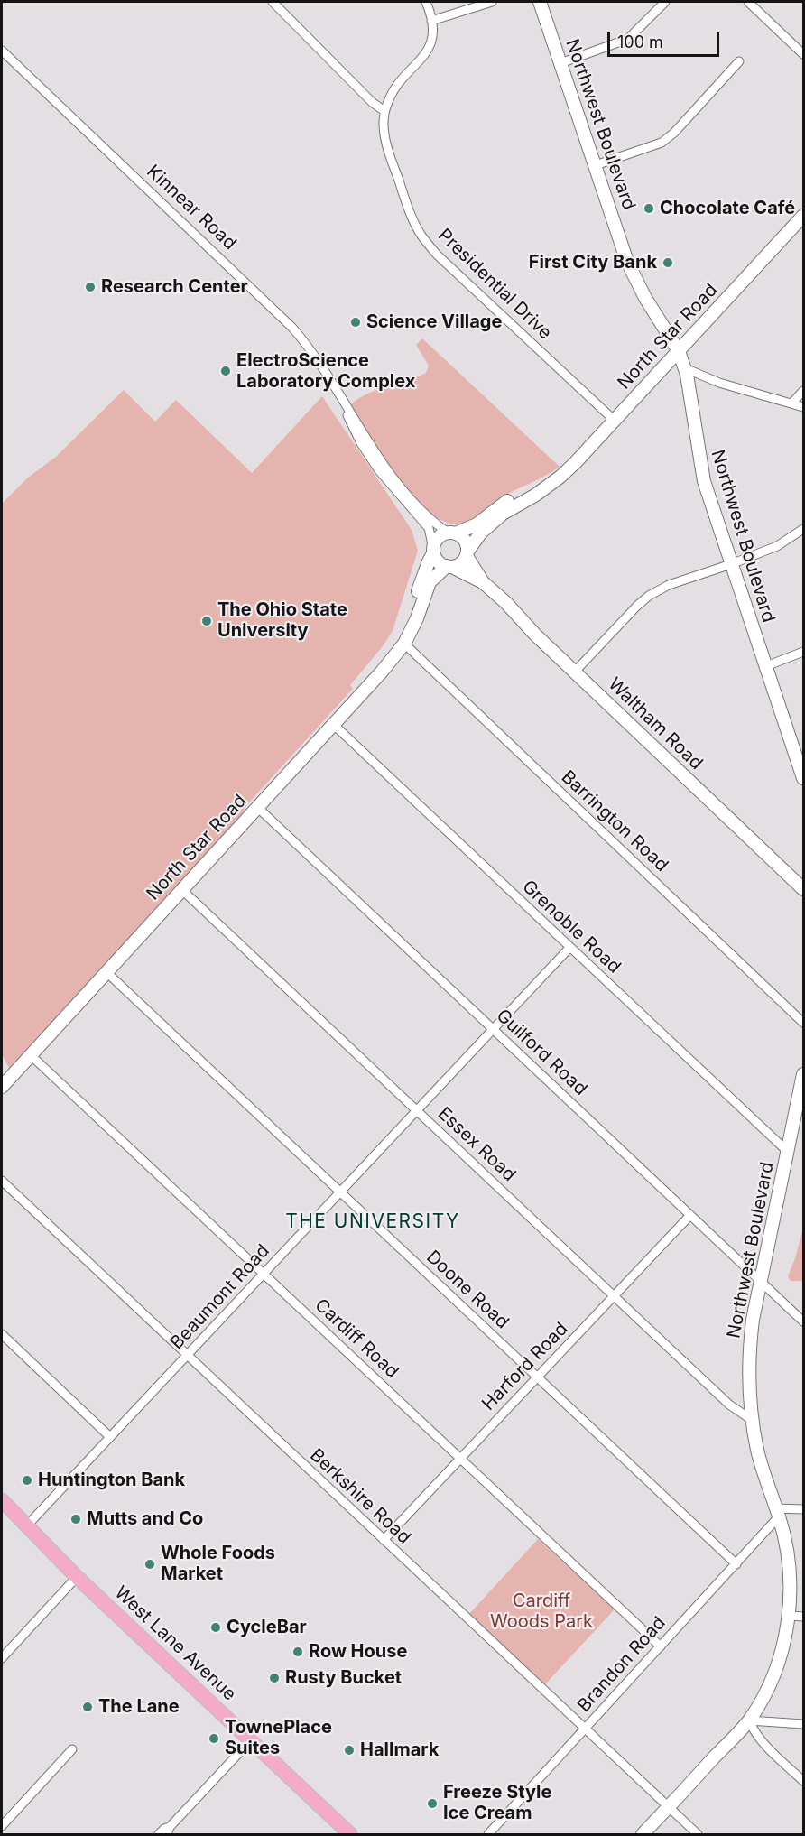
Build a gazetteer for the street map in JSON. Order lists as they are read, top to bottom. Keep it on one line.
{"streets":{"main road":["West Lane Avenue"],"street":["Northwest Boulevard","Kinnear Road","Presidential Drive","North Star Road","Waltham Road","Barrington Road","Grenoble Road","Guilford Road","Essex Road","Doone Road","Beaumont Road","Cardiff Road","Harford Road","Berkshire Road","Brandon Road"]},"crossings":[["Northwest Boulevard","North Star Road"],["Northwest Boulevard","Grenoble Road"],["Northwest Boulevard","Guilford Road"],["Northwest Boulevard","Essex Road"],["Northwest Boulevard","Berkshire Road"],["Northwest Boulevard","Brandon Road"],["Kinnear Road","North Star Road"],["Kinnear Road","Waltham Road"],["Presidential Drive","North Star Road"],["North Star Road","Waltham Road"],["North Star Road","Barrington Road"],["North Star Road","Grenoble Road"],["North Star Road","Guilford Road"],["North Star Road","Essex Road"],["North Star Road","Doone Road"],["North Star Road","Cardiff Road"],["Grenoble Road","Beaumont Road"],["Guilford Road","Beaumont Road"],["Guilford Road","Harford Road"],["Essex Road","Beaumont Road"],["Essex Road","Harford Road"],["Doone Road","Beaumont Road"],["Doone Road","Harford Road"],["Doone Road","Brandon Road"],["Beaumont Road","Cardiff Road"],["Beaumont Road","Berkshire Road"],["Beaumont Road","West Lane Avenue"],["Cardiff Road","Harford Road"],["Cardiff Road","Brandon Road"],["Harford Road","Berkshire Road"],["Berkshire Road","Brandon Road"]],"districts":["THE UNIVERSITY"],"parks":["Cardiff Woods Park"],"places":["Chocolate Café","First City Bank","Research Center","Science Village","ElectroScience Laboratory Complex","The Ohio State University","Huntington Bank","Mutts and Co","Whole Foods Market","CycleBar","Row House","Rusty Bucket","The Lane","TownePlace Suites","Hallmark","Freeze Style Ice Cream"],"scale_bar":"100 m"}
